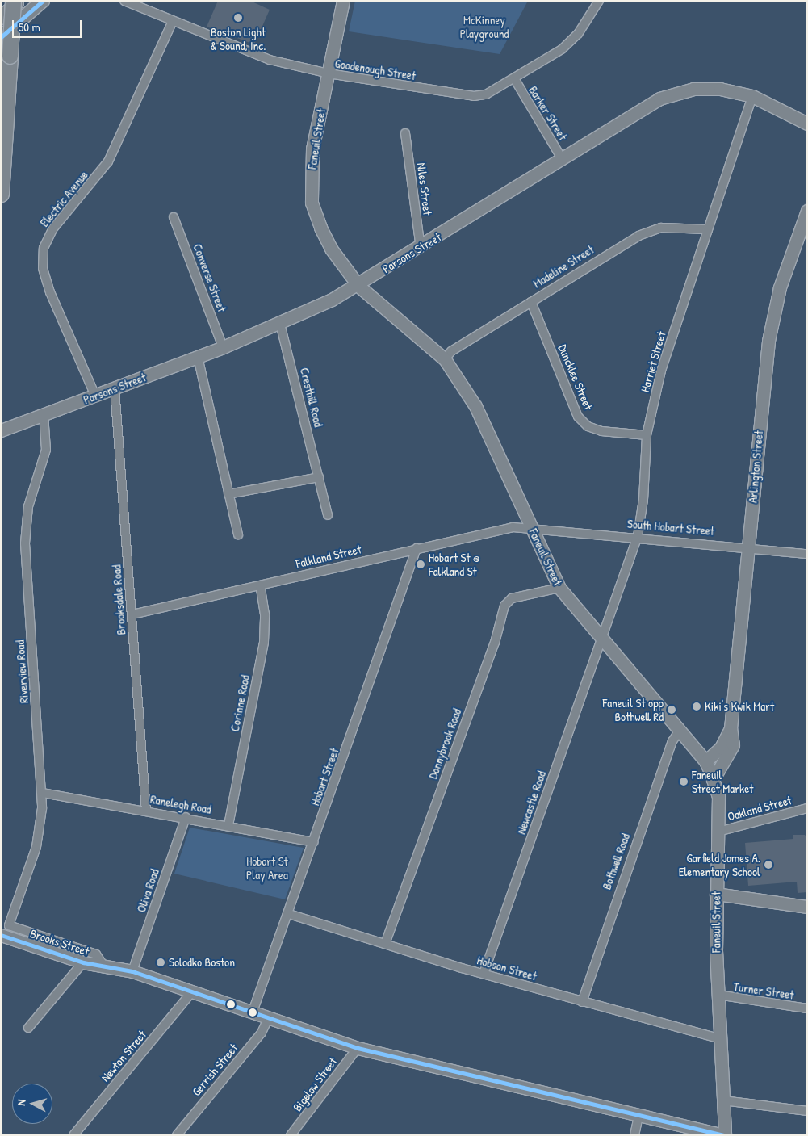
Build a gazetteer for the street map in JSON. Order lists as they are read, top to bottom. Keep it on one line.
{"streets":{"street":["Goodenough Street","Barker Street","Faneuil Street","Niles Street","Electric Avenue","Parsons Street","Madeline Street","Converse Street","Harriet Street","Duncklee Street","Cresthill Road","Arlington Street","South Hobart Street","Falkland Street","Brooksdale Road","Riverview Road","Corinne Road","Donnybrook Road","Hobart Street","Newcastle Road","Ranelegh Road","Oakland Street","Bothwell Road","Oliva Road","Brooks Street","Hobson Street","Turner Street","Newton Street","Gerrish Street","Bigelow Street"]},"crossings":[["Goodenough Street","Barker Street"],["Goodenough Street","Faneuil Street"],["Goodenough Street","Electric Avenue"],["Barker Street","Parsons Street"],["Faneuil Street","Parsons Street"],["Faneuil Street","Madeline Street"],["Faneuil Street","Harriet Street"],["Faneuil Street","Arlington Street"],["Faneuil Street","South Hobart Street"],["Faneuil Street","Falkland Street"],["Faneuil Street","Donnybrook Road"],["Faneuil Street","Newcastle Road"],["Faneuil Street","Oakland Street"],["Faneuil Street","Bothwell Road"],["Faneuil Street","Brooks Street"],["Faneuil Street","Hobson Street"],["Faneuil Street","Turner Street"],["Niles Street","Parsons Street"],["Electric Avenue","Parsons Street"],["Parsons Street","Converse Street"],["Parsons Street","Harriet Street"],["Parsons Street","Cresthill Road"],["Parsons Street","Brooksdale Road"],["Parsons Street","Riverview Road"],["Madeline Street","Harriet Street"],["Madeline Street","Duncklee Street"],["Harriet Street","Duncklee Street"],["Harriet Street","South Hobart Street"],["Harriet Street","Newcastle Road"],["Arlington Street","South Hobart Street"],["South Hobart Street","Falkland Street"],["Falkland Street","Brooksdale Road"],["Falkland Street","Corinne Road"],["Falkland Street","Hobart Street"],["Brooksdale Road","Ranelegh Road"],["Riverview Road","Ranelegh Road"],["Riverview Road","Brooks Street"],["Corinne Road","Ranelegh Road"],["Donnybrook Road","Hobson Street"],["Hobart Street","Ranelegh Road"],["Hobart Street","Brooks Street"],["Hobart Street","Hobson Street"],["Newcastle Road","Hobson Street"],["Ranelegh Road","Oliva Road"],["Bothwell Road","Hobson Street"],["Oliva Road","Brooks Street"],["Brooks Street","Newton Street"],["Brooks Street","Gerrish Street"],["Brooks Street","Bigelow Street"]],"parks":["McKinney Playground","Hobart St Play Area"],"places":["Boston Light & Sound, Inc.","Hobart St @ Falkland St","Kiki's Kwik Mart","Faneuil St opp Bothwell Rd","Faneuil Street Market","Garfield James A. Elementary School","Solodko Boston"],"scale_bar":"50 m","north":"left"}
